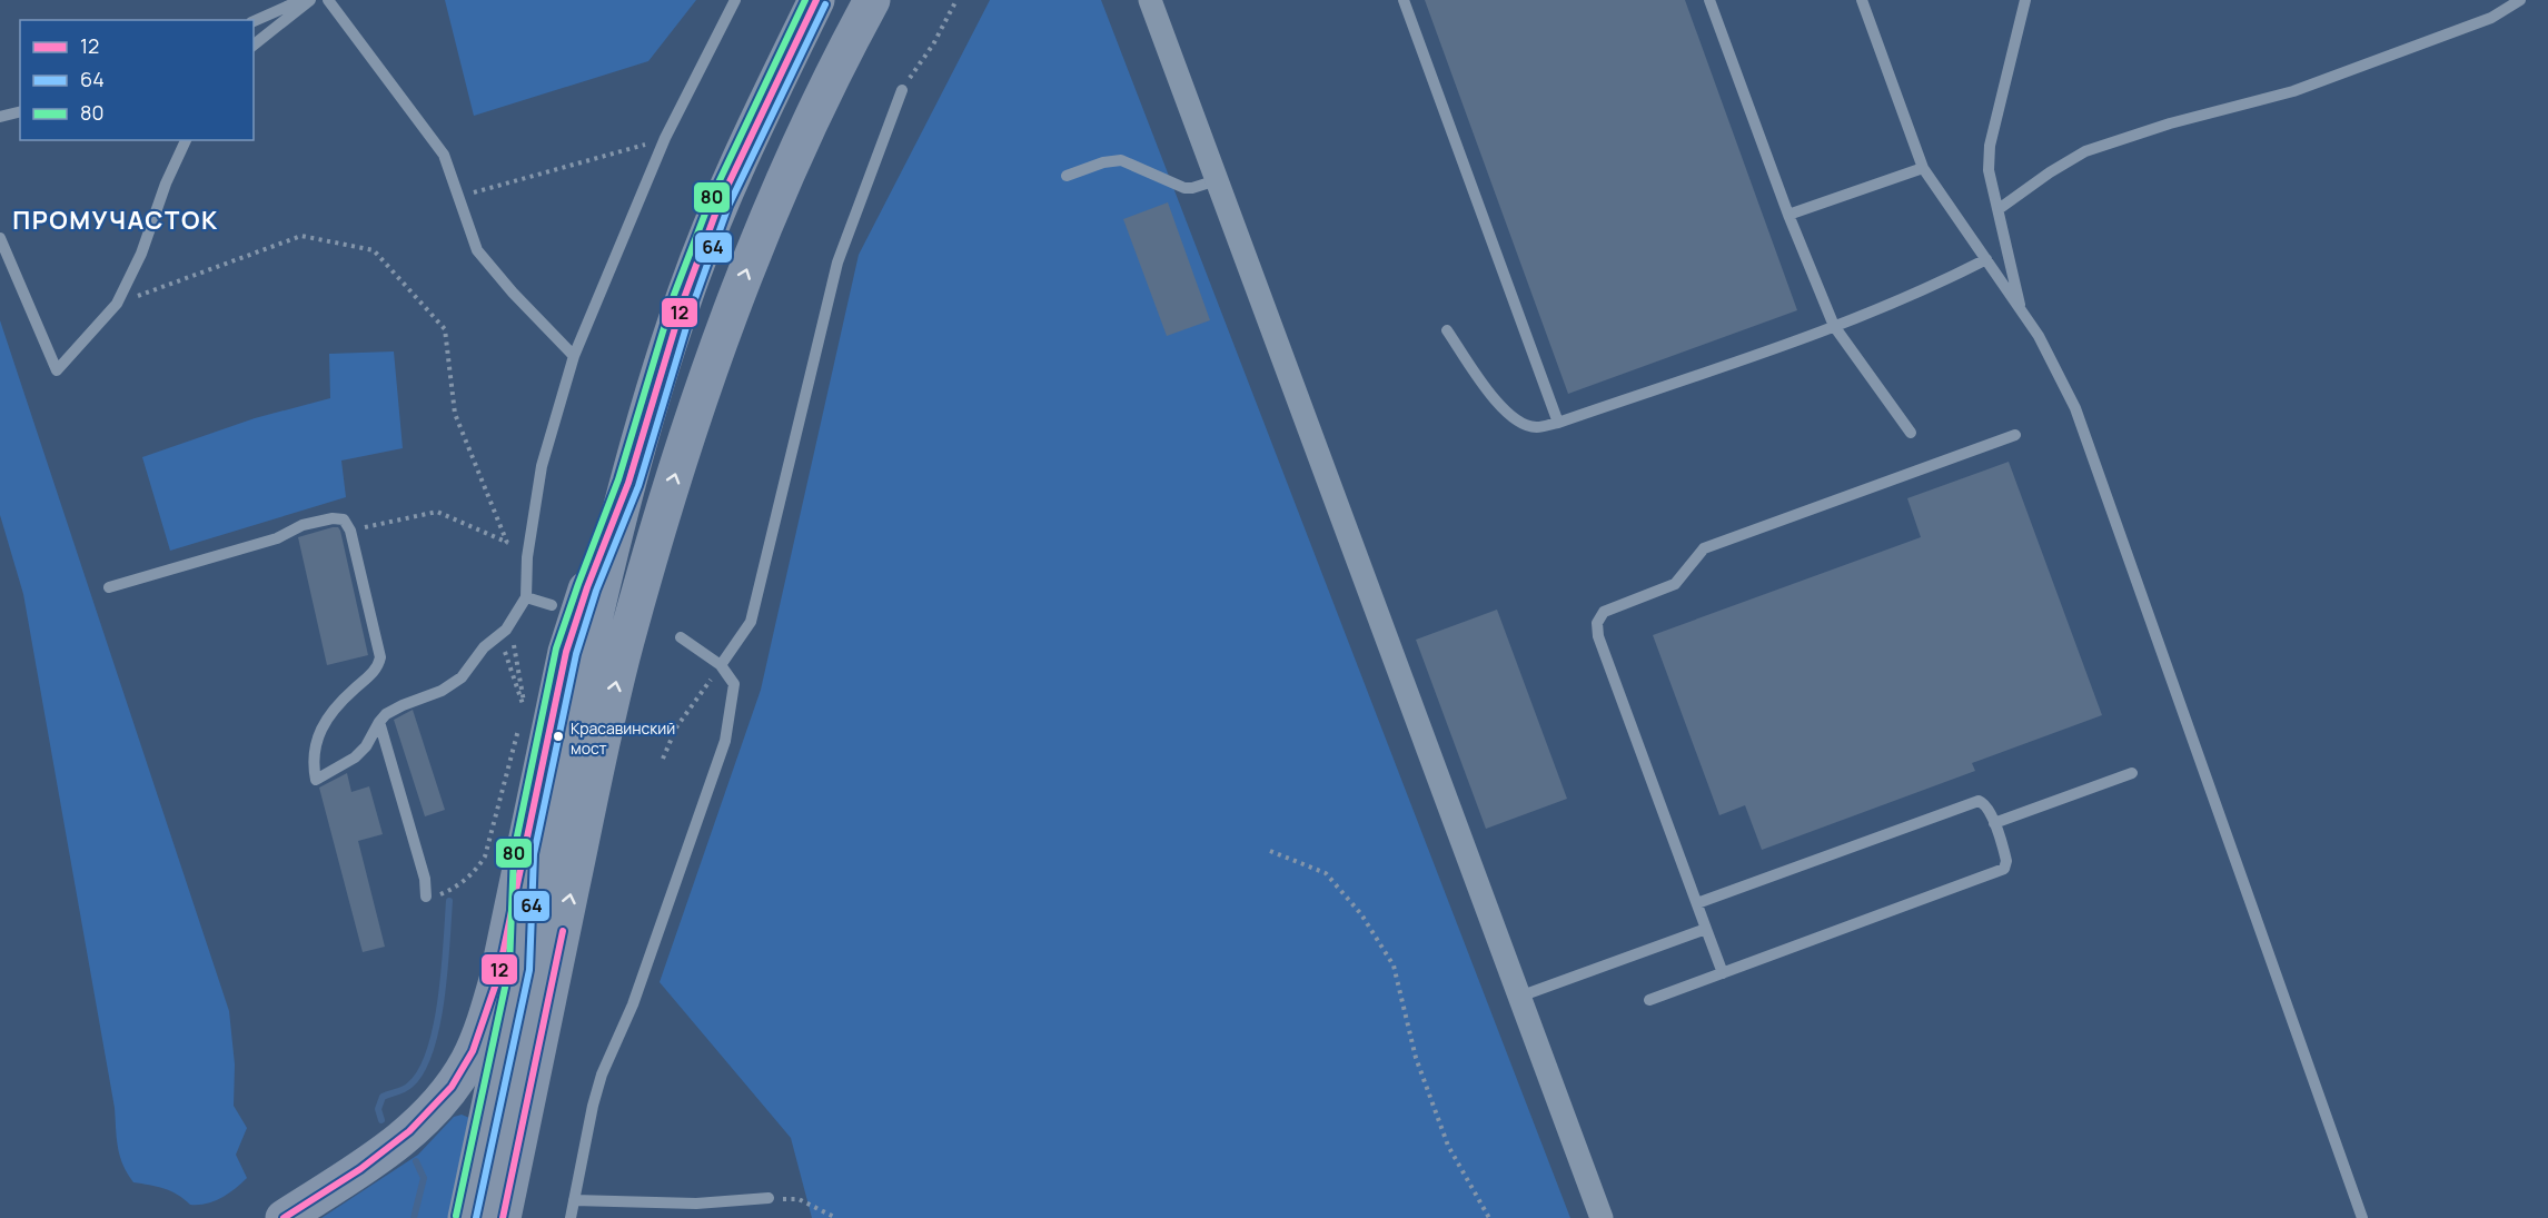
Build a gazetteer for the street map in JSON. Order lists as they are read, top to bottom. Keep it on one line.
{"districts":["ПРОМУЧАСТОК"],"places":["Красавинский мост"],"lines":["transit line 12","transit line 80","transit line 64"],"legend":["12","64","80"]}
